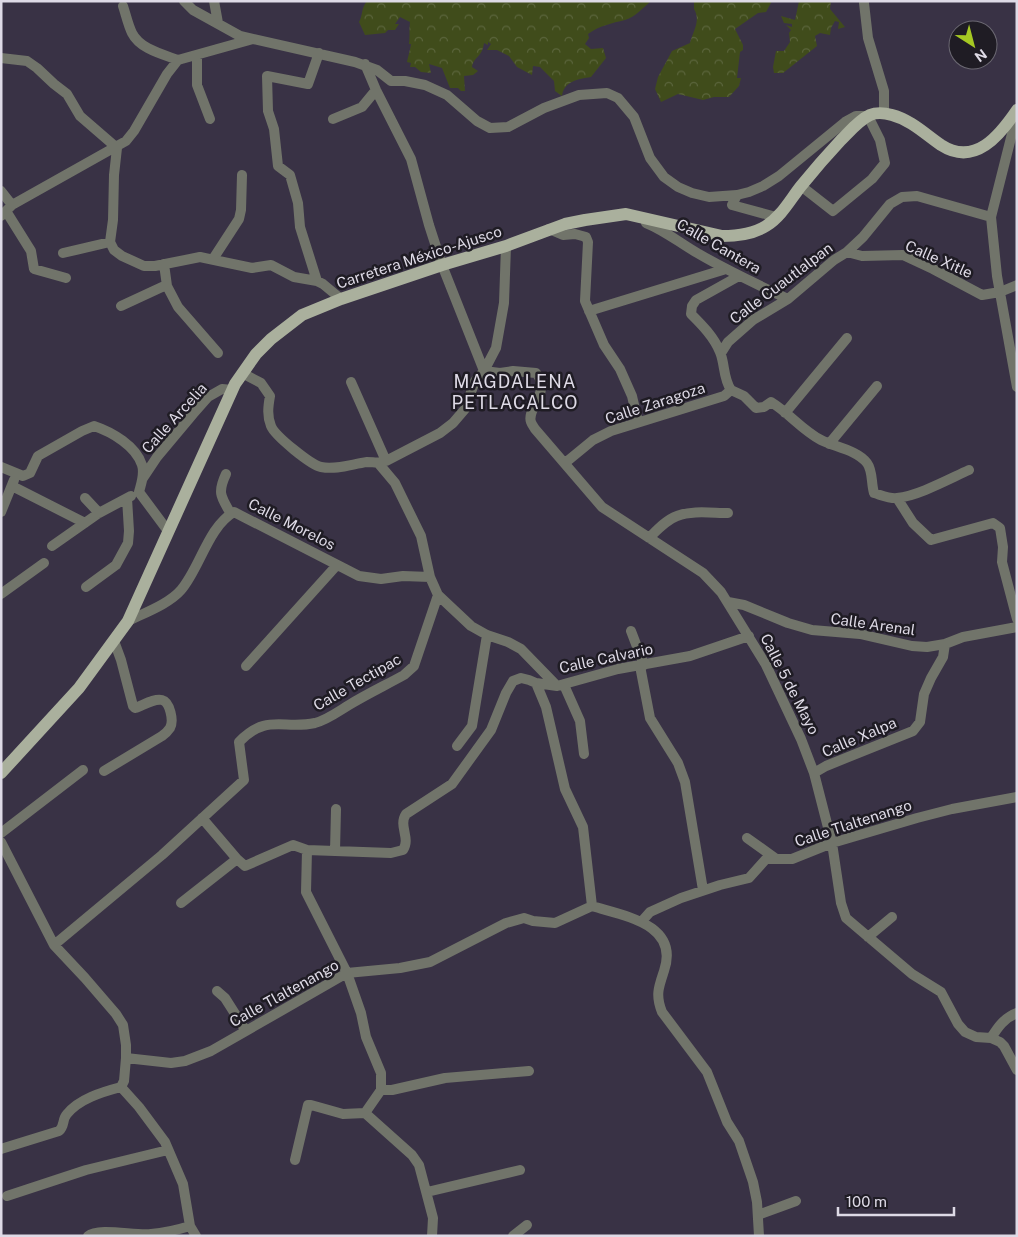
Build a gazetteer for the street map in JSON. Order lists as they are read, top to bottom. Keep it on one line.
{"streets":{"main road":["Carretera México-Ajusco"],"street":["Calle Cantera","Calle Xitle","Calle Cuautlalpan","Calle Zaragoza","Calle Arcelia","Calle Morelos","Calle Arenal","Calle Calvario","Calle Tectipac","Calle 5 de Mayo","Calle Xalpa","Calle Tlaltenango"]},"crossings":[["Calle Cantera","Carretera México-Ajusco"],["Calle Cantera","Calle Cuautlalpan"],["Carretera México-Ajusco","Calle Arcelia"],["Carretera México-Ajusco","Calle Morelos"],["Calle Xitle","Calle Cuautlalpan"],["Calle Zaragoza","Calle 5 de Mayo"],["Calle Arenal","Calle 5 de Mayo"],["Calle Arenal","Calle Xalpa"],["Calle Calvario","Calle Tectipac"],["Calle Calvario","Calle 5 de Mayo"],["Calle 5 de Mayo","Calle Xalpa"],["Calle 5 de Mayo","Calle Tlaltenango"]],"districts":["MAGDALENA PETLACALCO"],"scale_bar":"100 m","north":"bottom right"}
